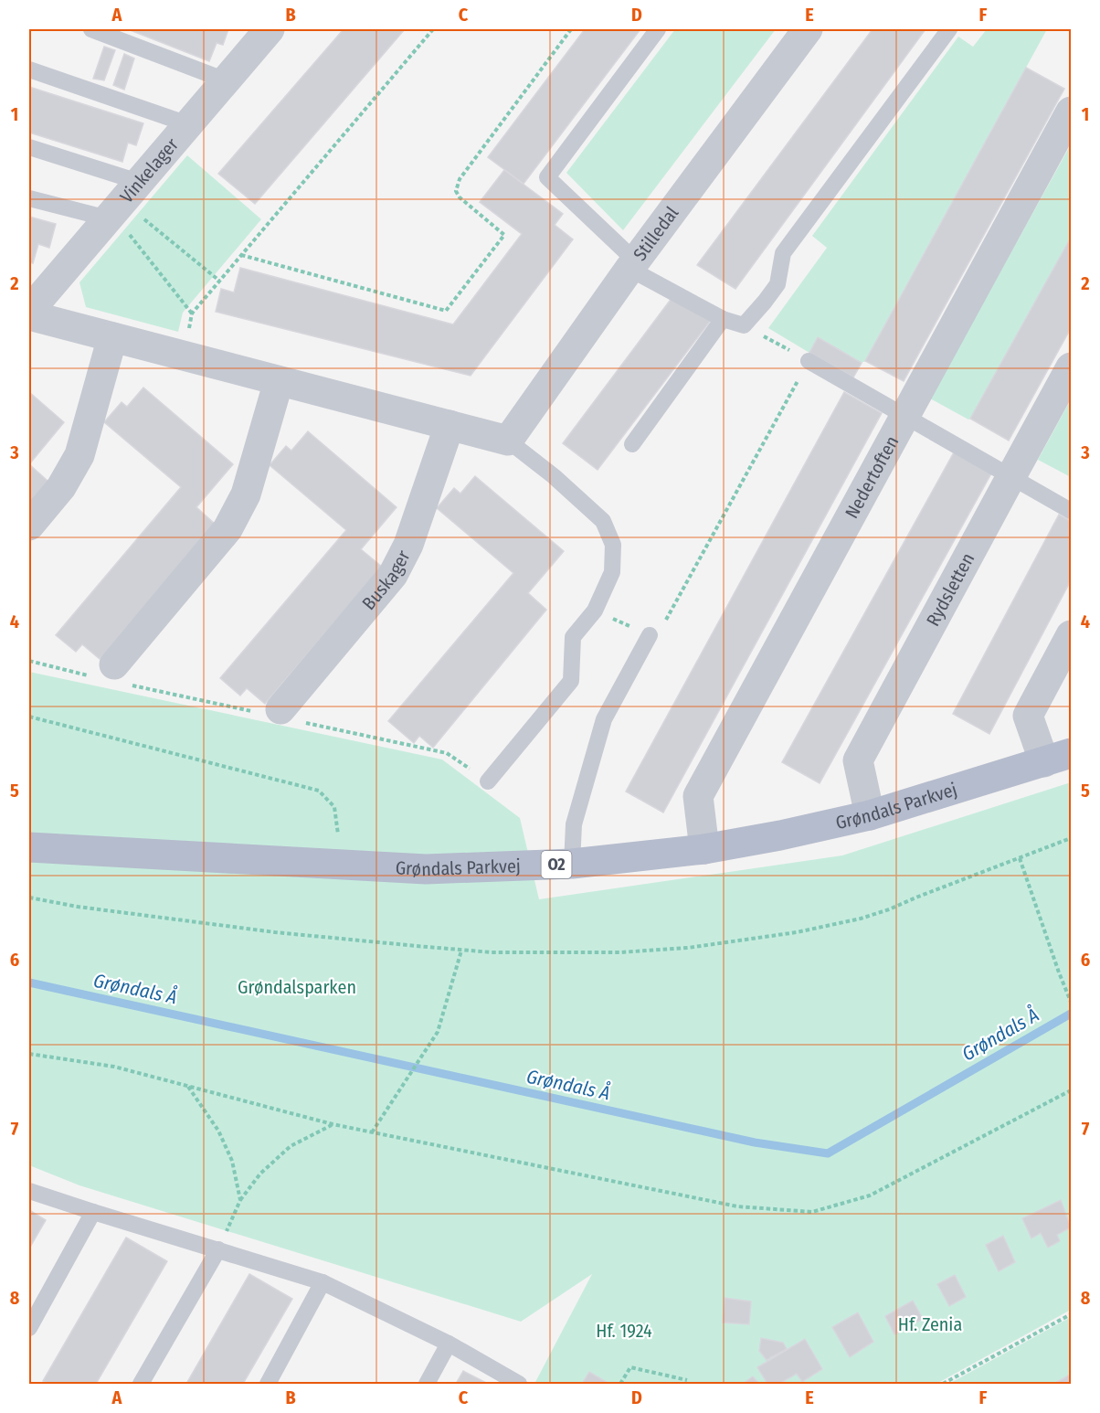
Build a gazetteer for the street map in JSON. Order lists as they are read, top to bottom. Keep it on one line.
{"streets":{"main road":["Grøndals Parkvej","O2"],"street":["Vinkelager","Stilledal","Nedertoften","Buskager","Rydsletten"]},"crossings":[["Nedertoften","Grøndals Parkvej"],["Rydsletten","Grøndals Parkvej"]],"water":["Grøndals Å"],"parks":["Grøndalsparken","Hf. Zenia","Hf. 1924"],"grid":{"columns":["A","B","C","D","E","F"],"rows":["1","2","3","4","5","6","7","8"]}}
